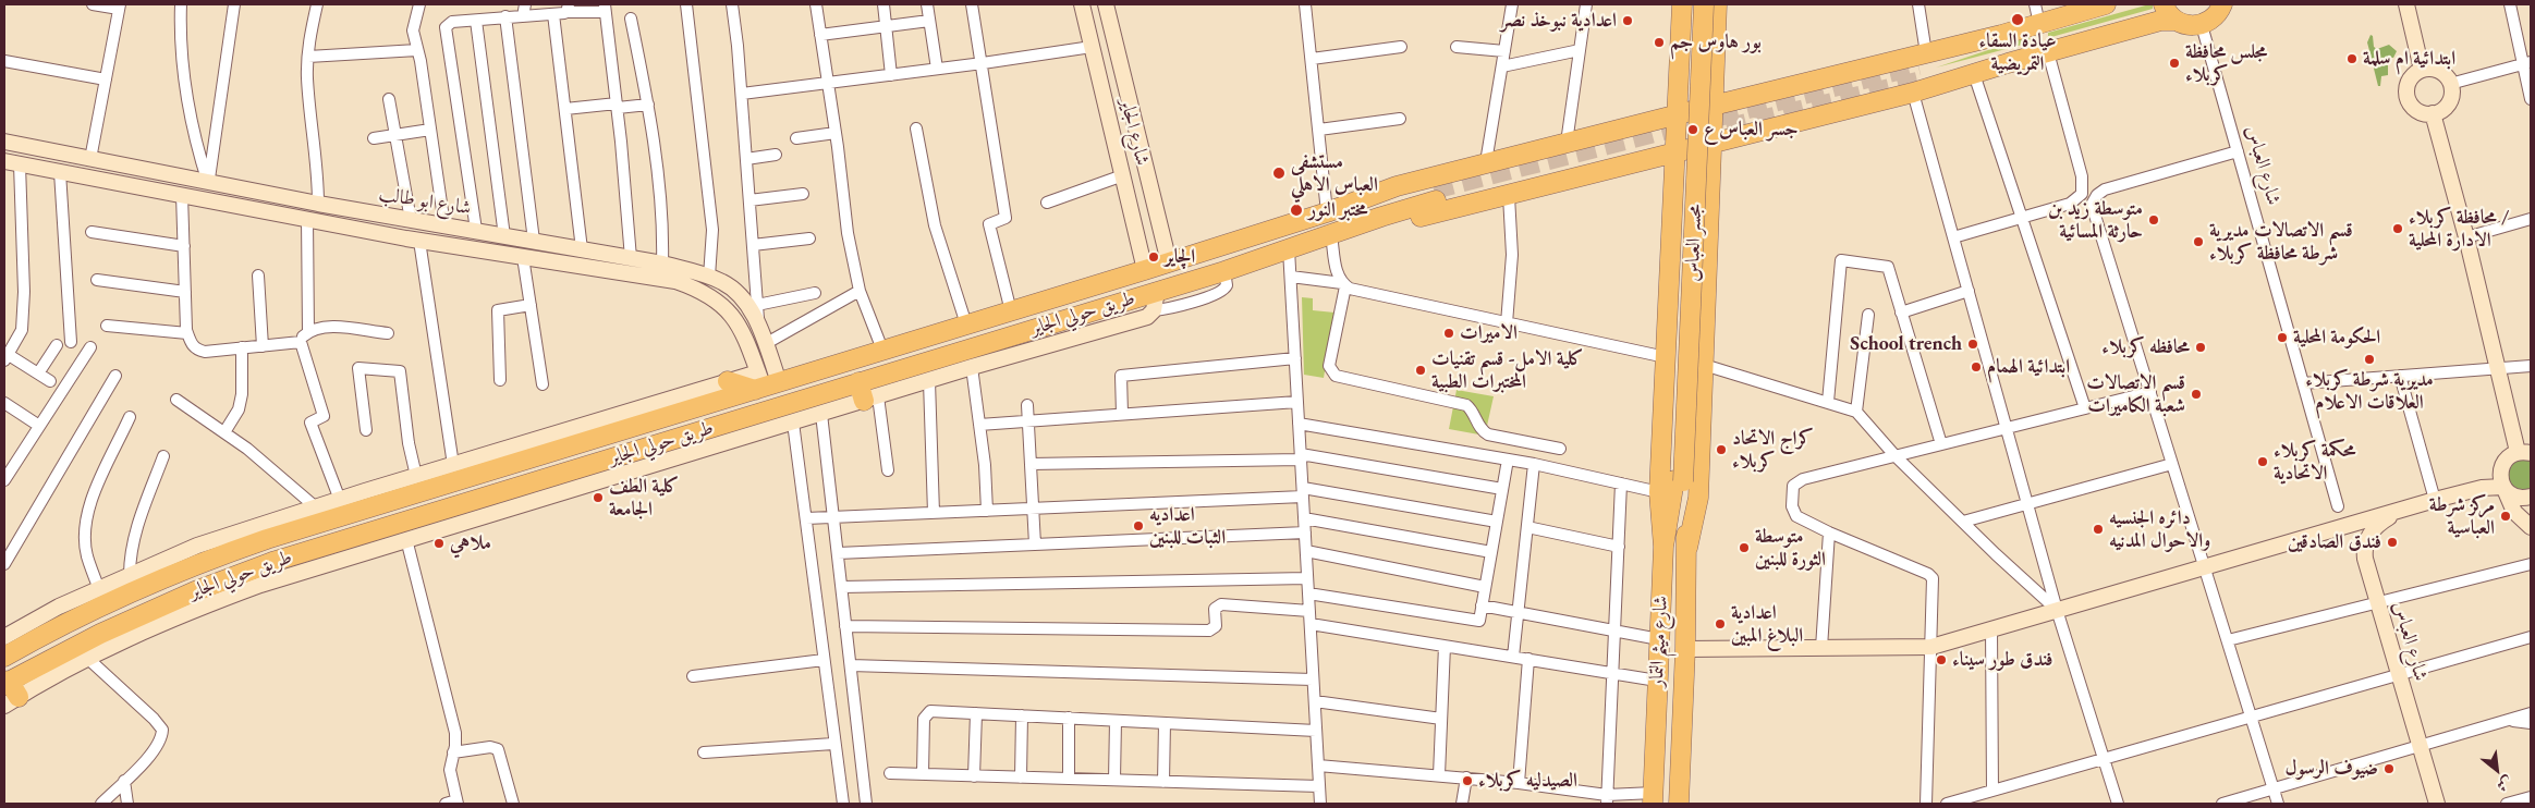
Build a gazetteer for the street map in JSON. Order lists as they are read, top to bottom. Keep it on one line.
{"streets":{"highway":["مجسر العباس","طريق حولي الجاير","شارع ميثم التمار"],"main road":["شارع الجاير","شارع العباس","شارع ابو طالب"]},"crossings":[["شارع الجاير","طريق حولي الجاير"],["شارع ابو طالب","طريق حولي الجاير"],["مجسر العباس","شارع ميثم التمار"]],"places":["عيادة السقاء التمريضية","اعدادية نبوخذ نصر","بور هاوس جم","ابتدائية ام سلمة","مجلس محافظة كربلاء","جسر العباس ع","مستشفى العباس الاهلي","مختبر النور","متوسطة زيد بن حارثة المسائية","محافظة كربلاء / الادارة المحلية","قسم الاتصالات مديرية شرطة محافظة كربلاء","الچاير","الاميرات","الحكومة المحلية","School trench","محافظه كربلاء","مديرية شرطة كربلاء العلاقات الاعلام","ابتدائية الهمام","كلية الامل- قسم تقنيات المختبرات الطبية","قسم الاتصالات شعبة الكاميرات","كراج الاتحاد كربلاء","محكمة كربلاء الاتحادية","كلية الطف الجامعة","مركز شرطة العباسية","اعداديه الثبات للبنين","دائره الجنسيه والاحوال المدنيه","فندق الصادقين","ملاهي","متوسطة الثورة للبنين","اعدادية البلاغ المبين","فندق طور سيناء","ضيوف الرسول","الصيدليه كربلاء"],"north":"bottom right"}
